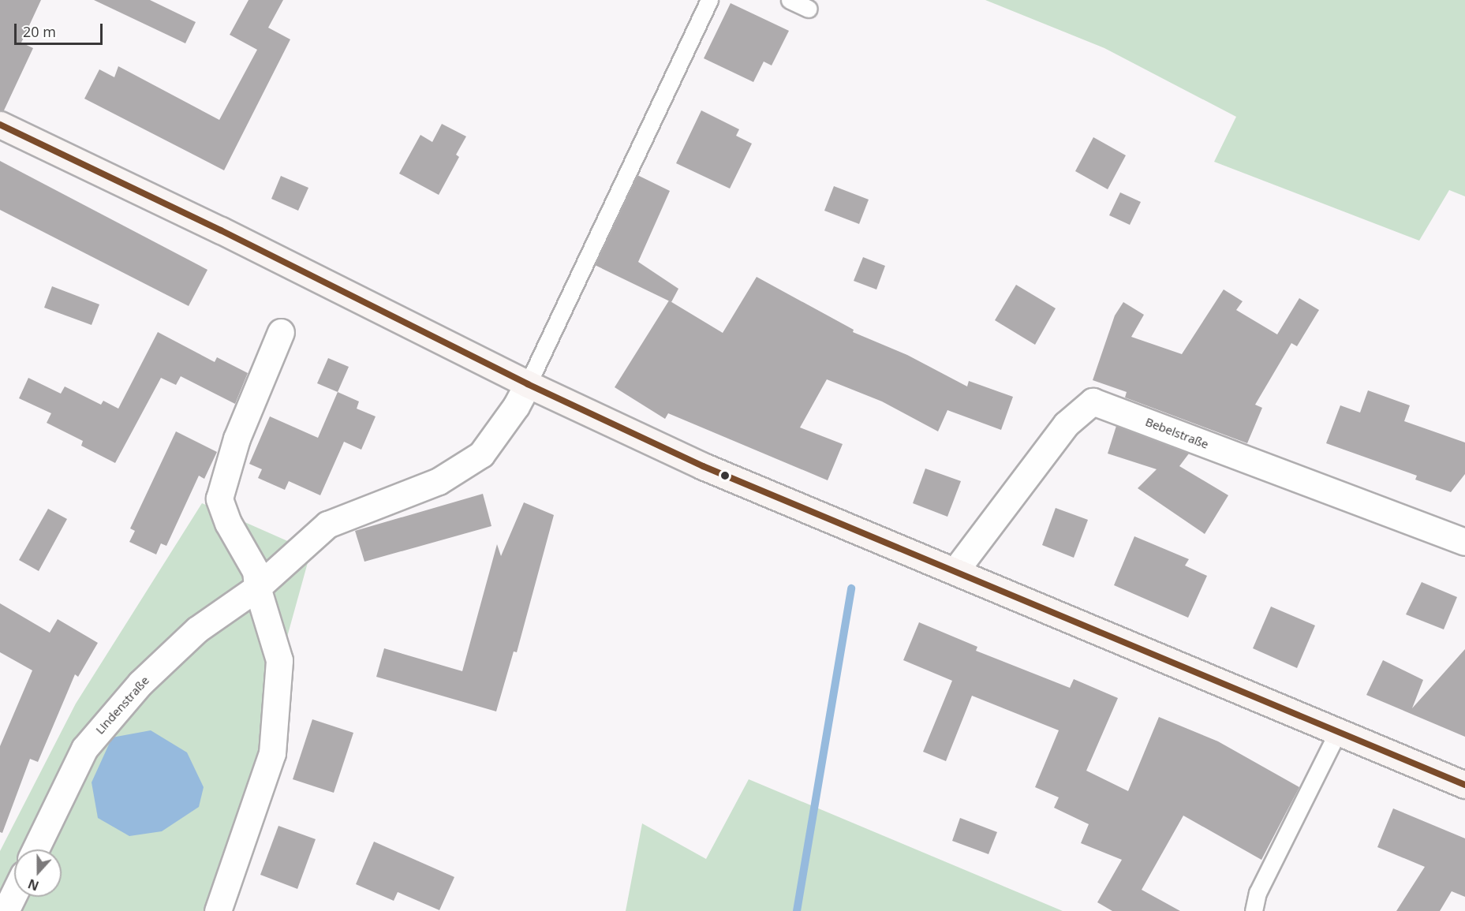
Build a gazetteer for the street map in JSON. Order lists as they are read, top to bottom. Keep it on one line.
{"streets":{"street":["Bebelstraße","Lindenstraße"]},"scale_bar":"20 m","north":"bottom"}
